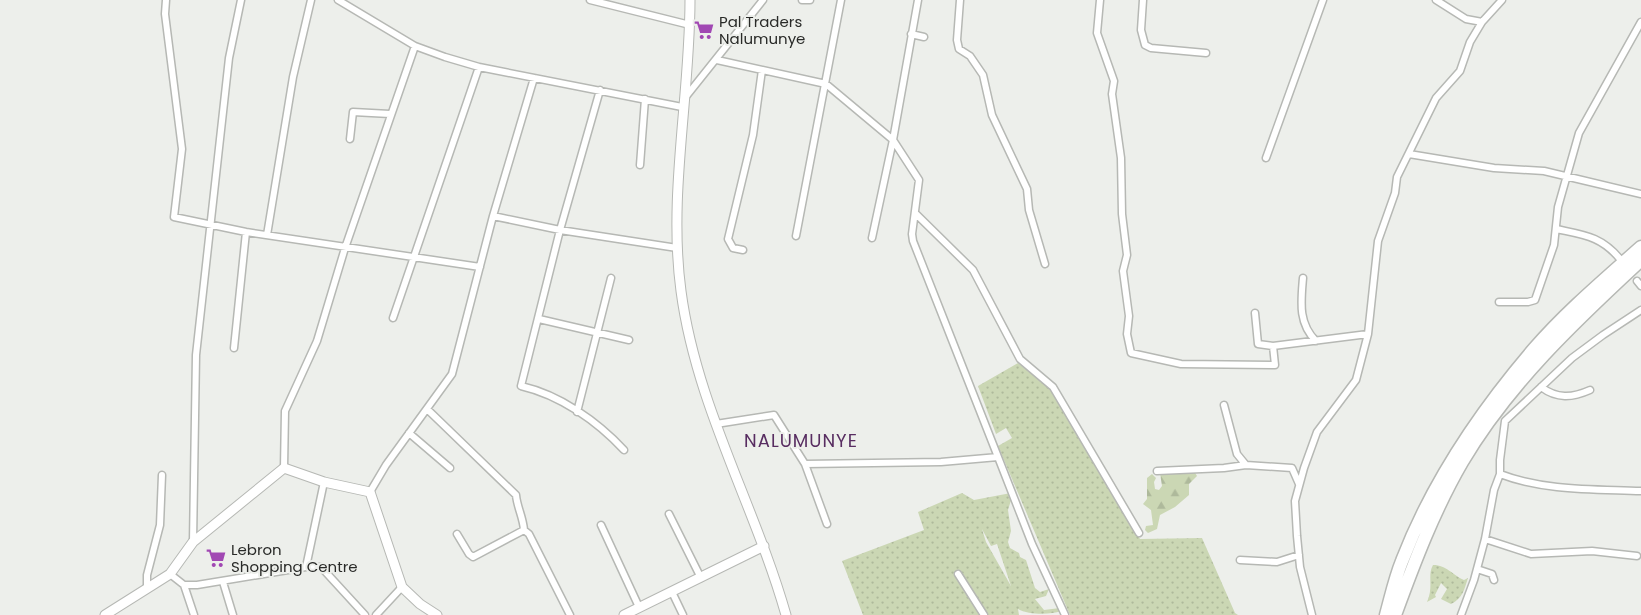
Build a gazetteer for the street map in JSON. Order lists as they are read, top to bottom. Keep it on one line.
{"districts":["NALUMUNYE"],"places":{"supermarket":["Pal Traders Nalumunye","Lebron Shopping Centre"]}}
